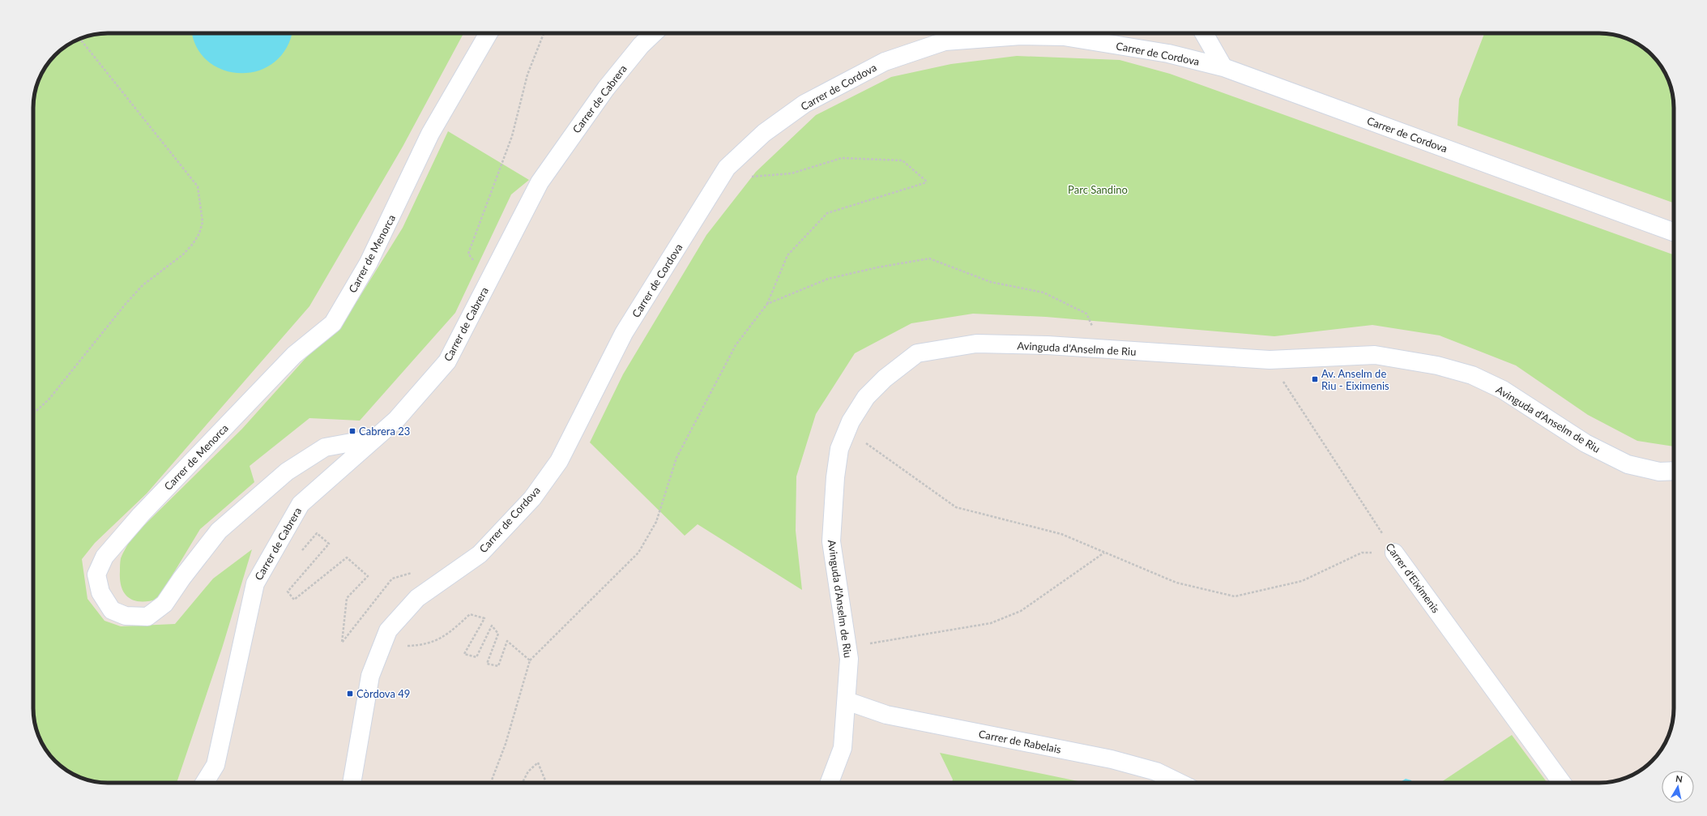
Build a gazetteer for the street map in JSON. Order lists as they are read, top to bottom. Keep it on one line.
{"streets":{"street":["Carrer de Cordova","Carrer de Cabrera","Carrer de Menorca","Avinguda d'Anselm de Riu","Carrer d'Eiximenis","Carrer de Rabelais"]},"crossings":[["Carrer de Cabrera","Carrer de Menorca"],["Avinguda d'Anselm de Riu","Carrer d'Eiximenis"],["Avinguda d'Anselm de Riu","Carrer de Rabelais"]],"parks":["Parc Sandino"],"places":{"transit":["Av. Anselm de Riu - Eiximenis","Cabrera 23","Còrdova 49"]},"north":"top"}
